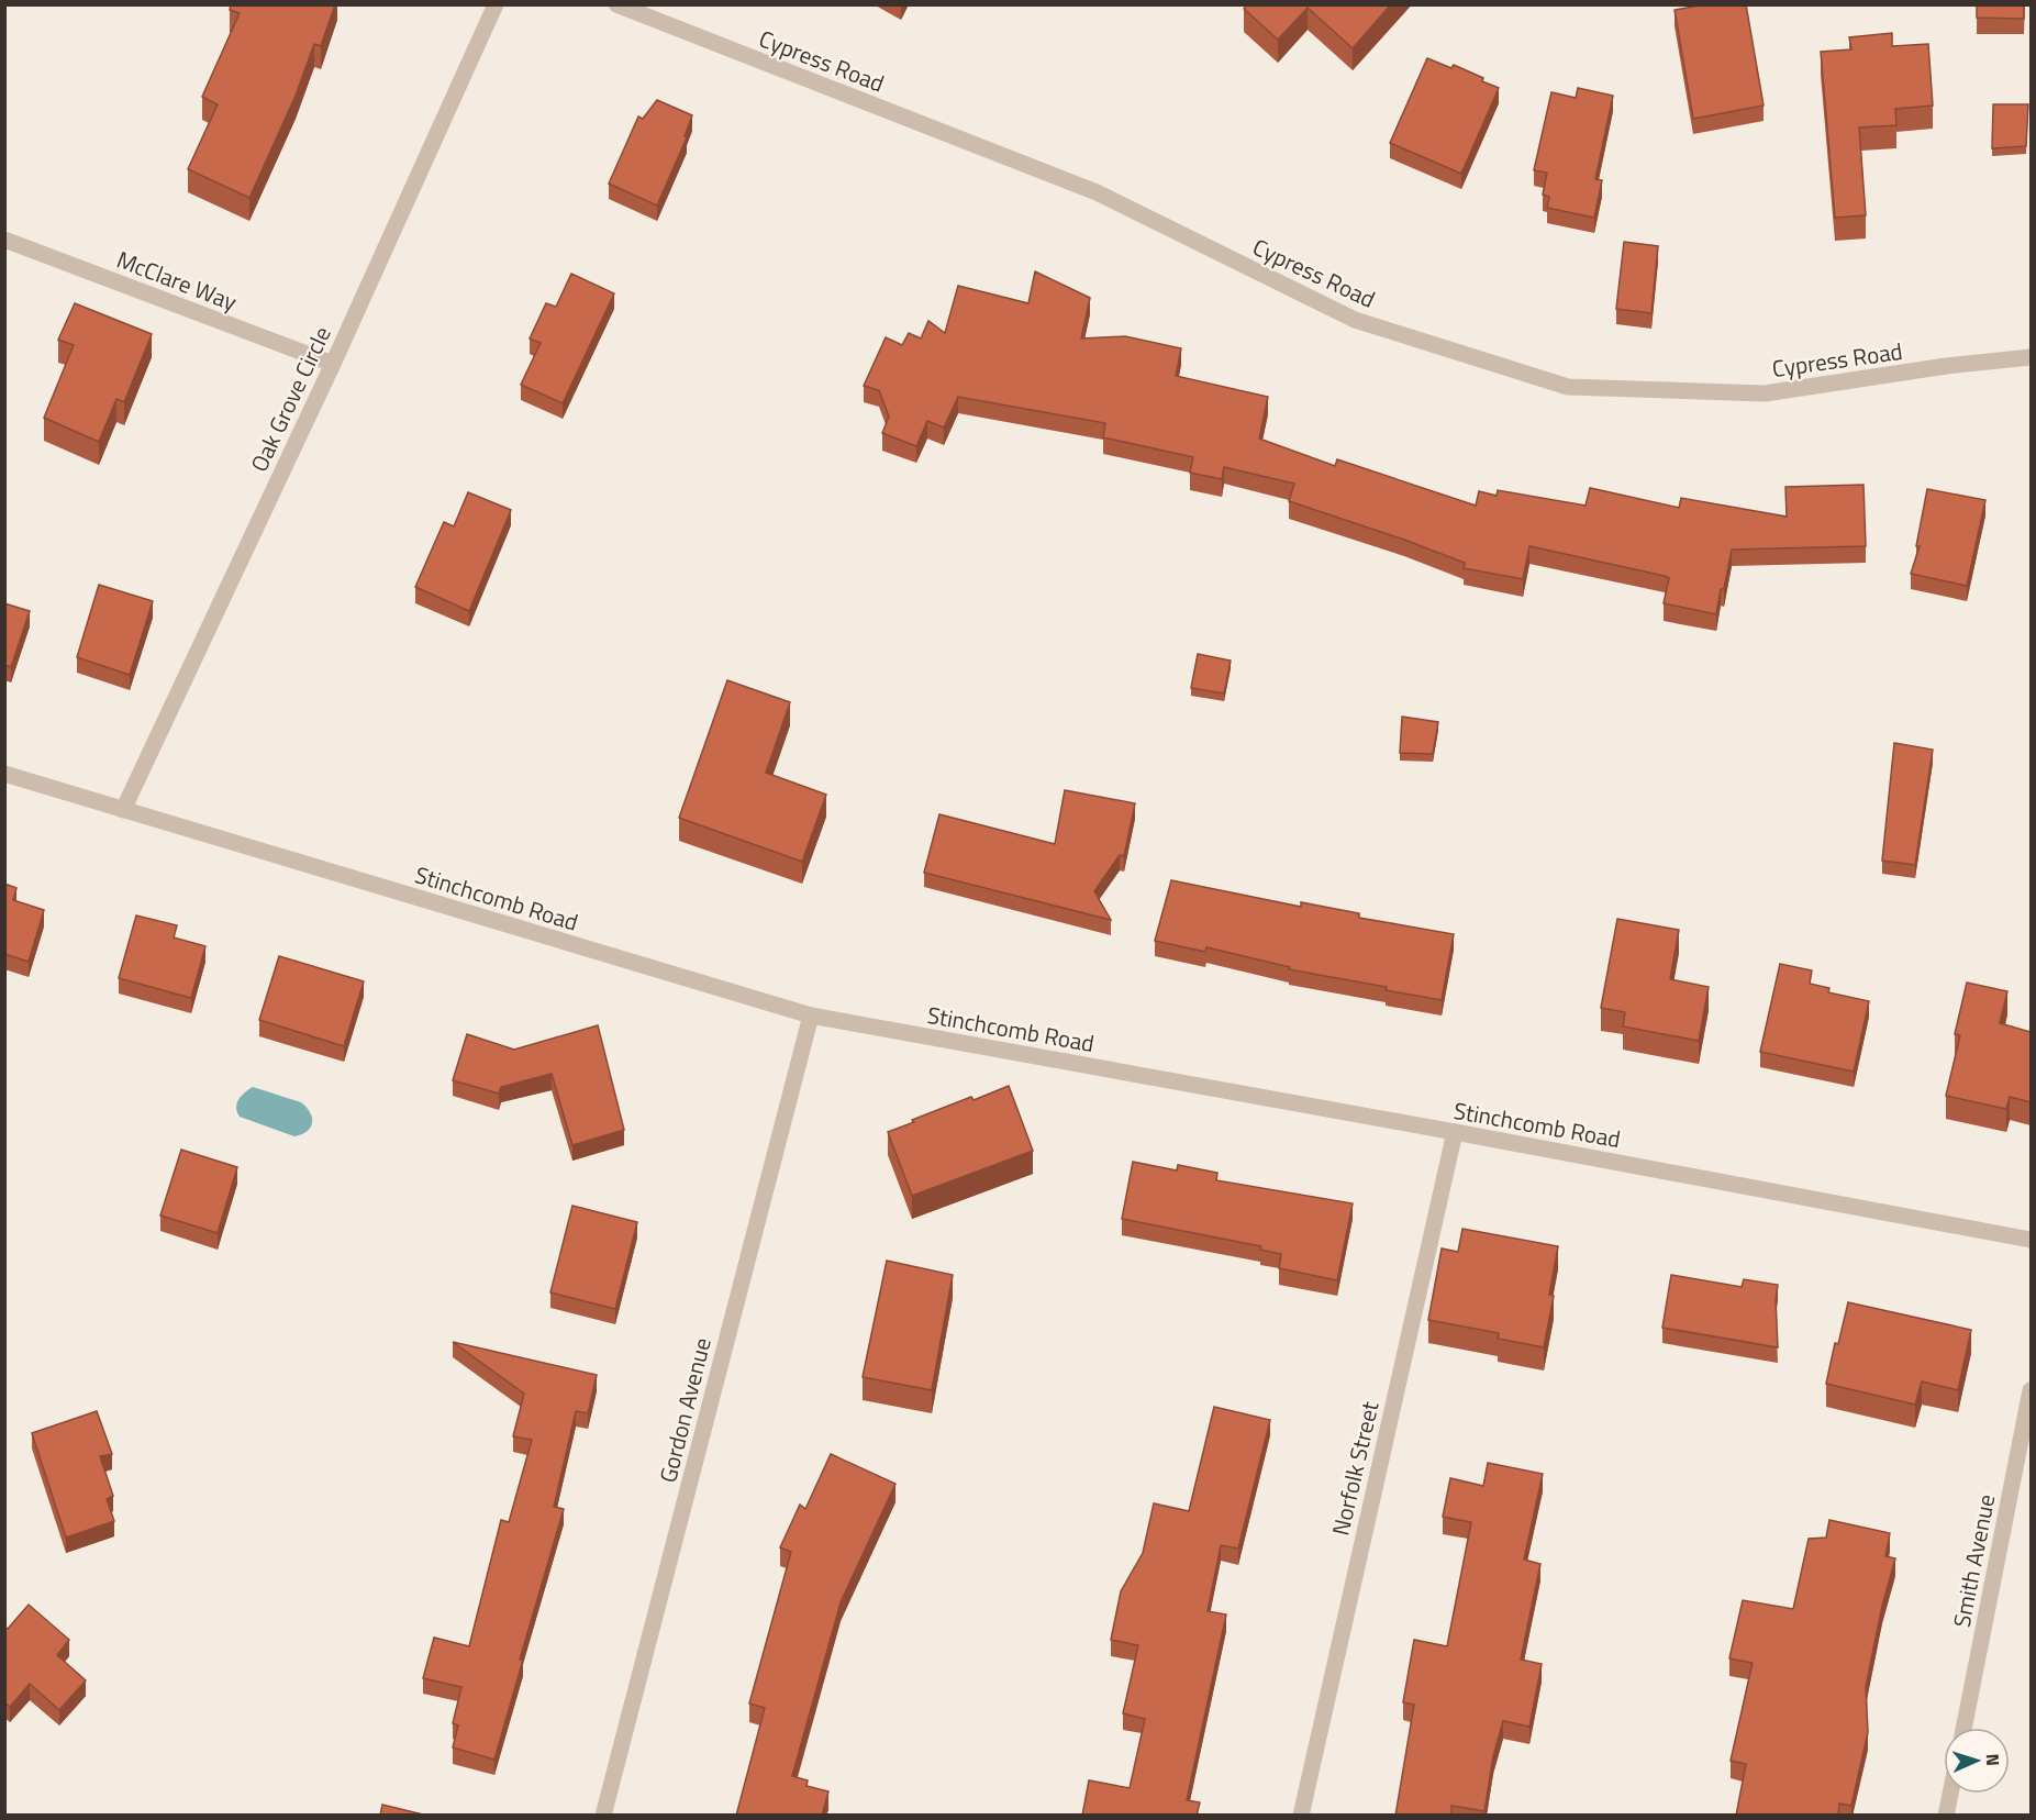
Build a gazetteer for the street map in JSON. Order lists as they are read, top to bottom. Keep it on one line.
{"streets":{"street":["Cypress Road","McClare Way","Oak Grove Circle","Stinchcomb Road","Gordon Avenue","Norfolk Street","Smith Avenue"]},"crossings":[["McClare Way","Oak Grove Circle"],["Oak Grove Circle","Stinchcomb Road"],["Stinchcomb Road","Gordon Avenue"],["Stinchcomb Road","Norfolk Street"]],"north":"right"}
